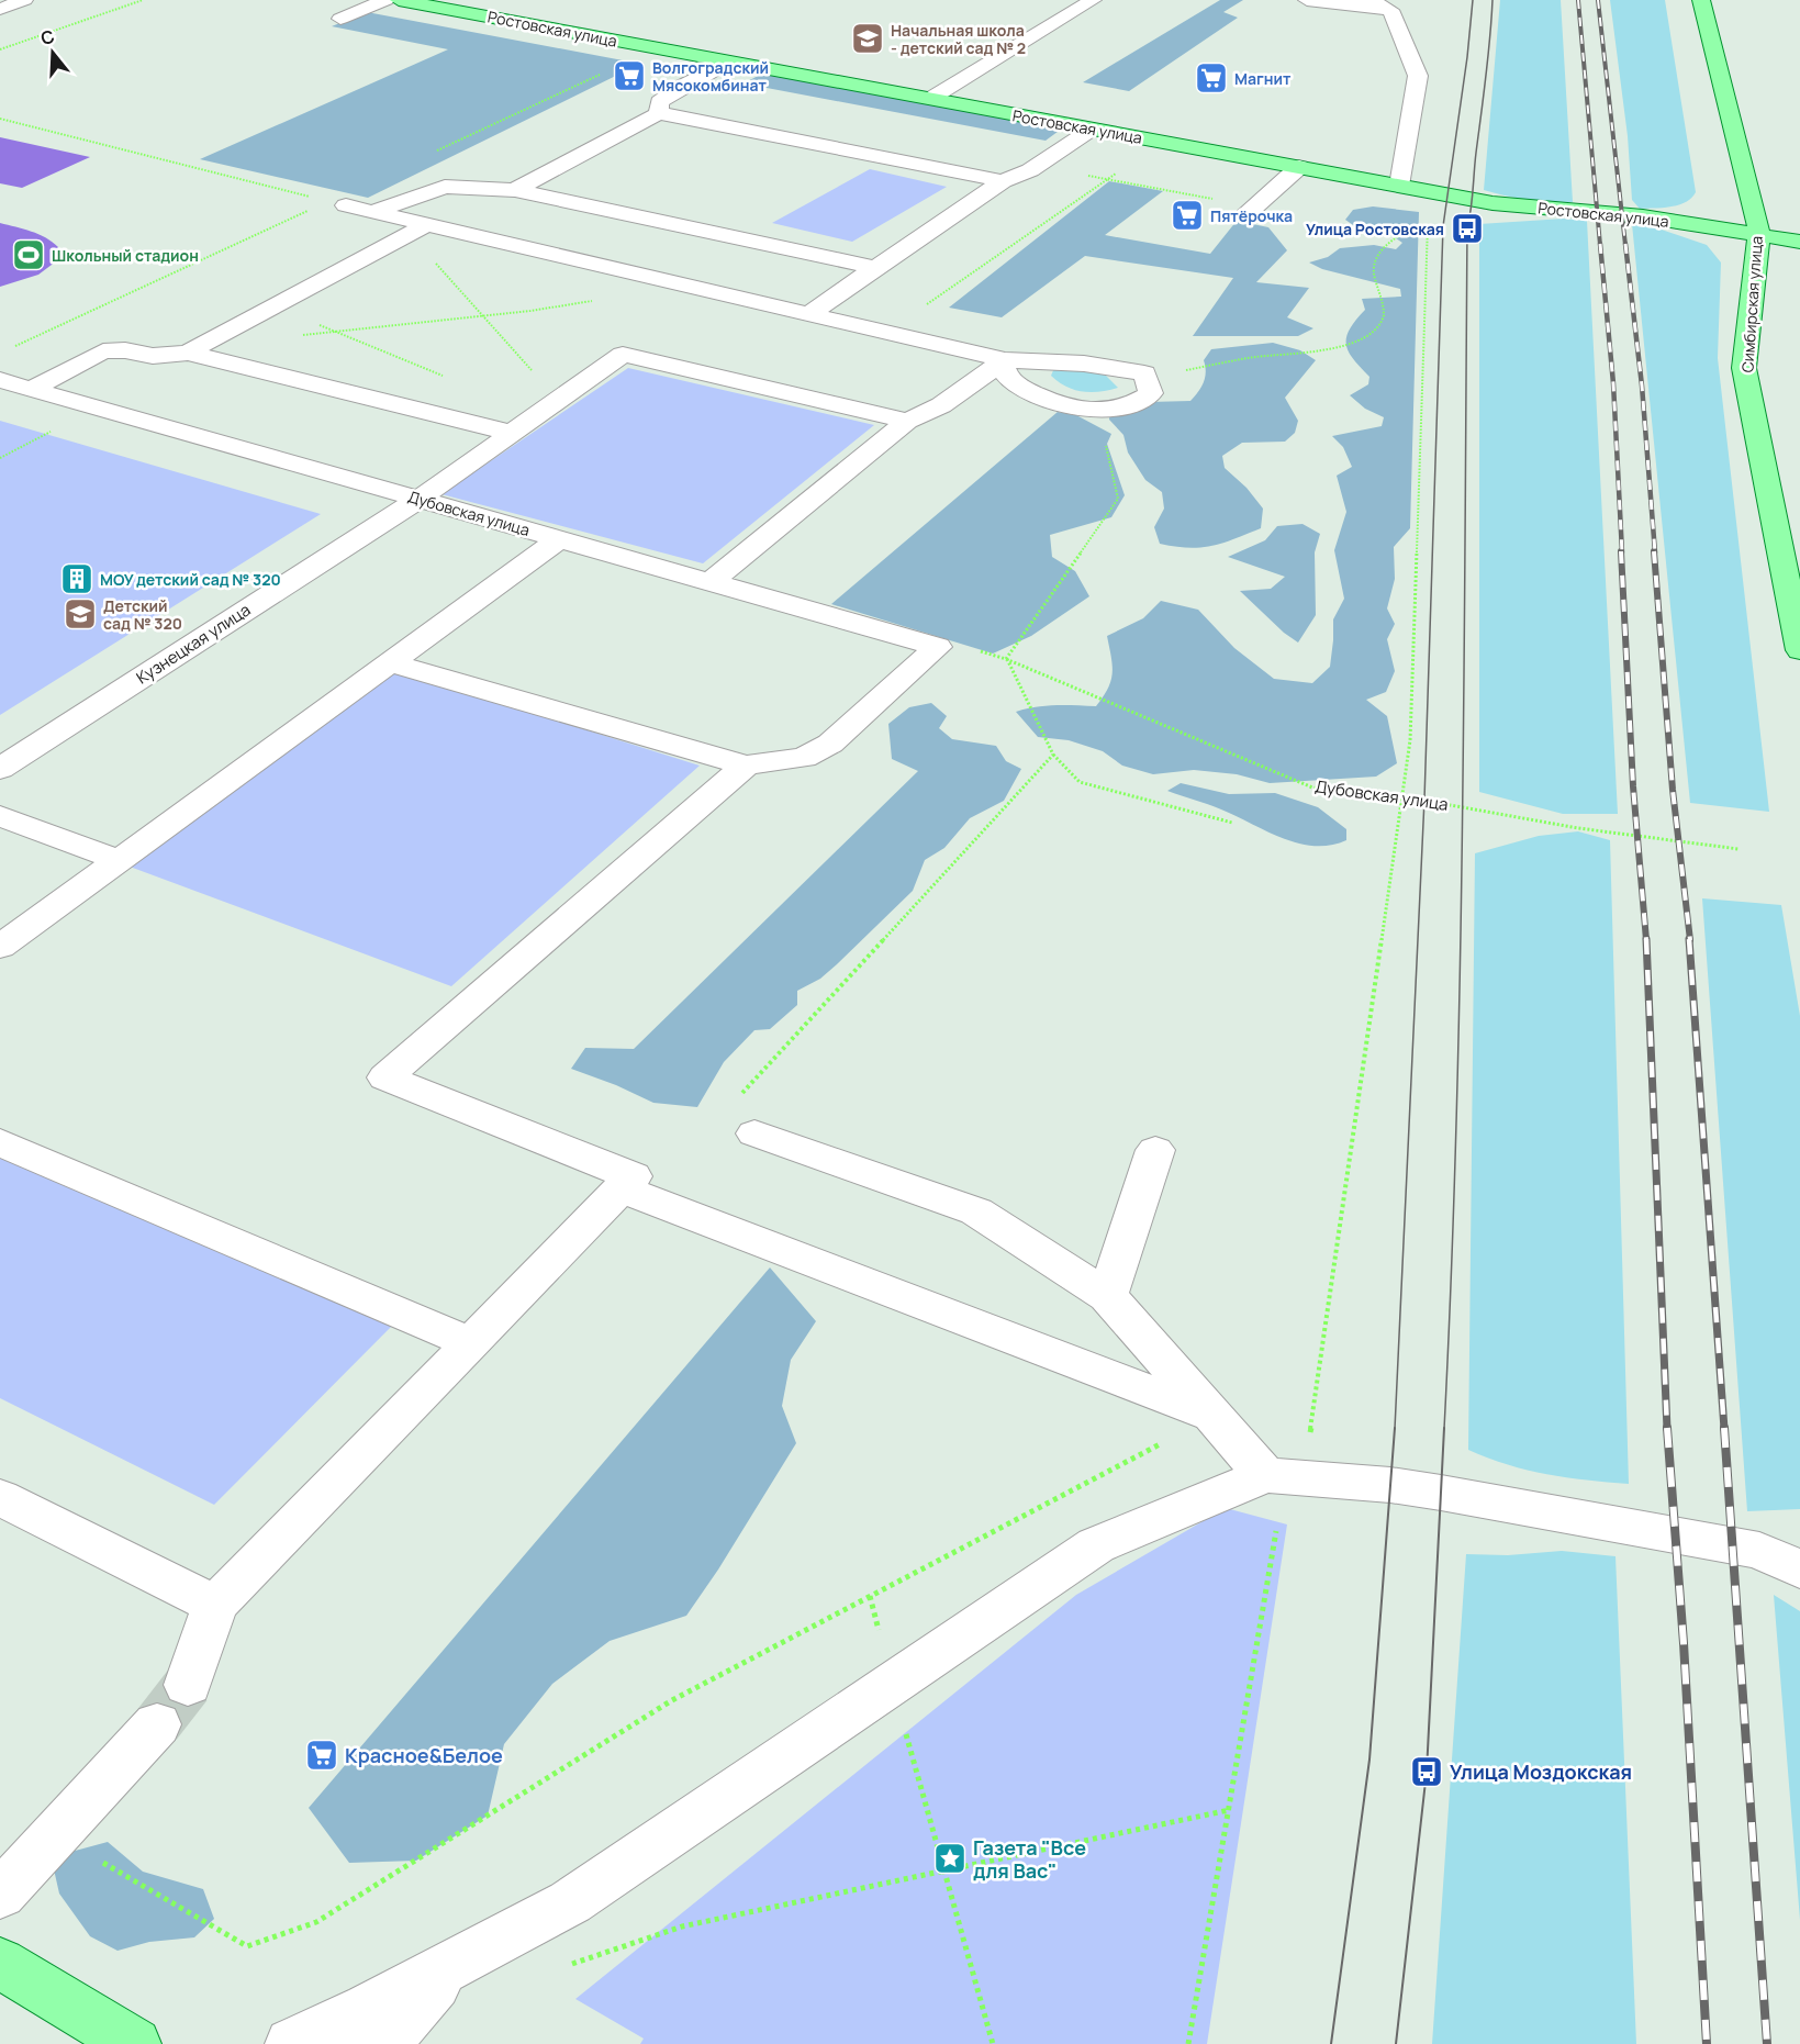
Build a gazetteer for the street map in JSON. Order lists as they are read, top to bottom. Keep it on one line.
{"streets":{"main road":["Ростовская улица","Симбирская улица"],"street":["Дубовская улица","Кузнецкая улица"]},"crossings":[["Ростовская улица","Симбирская улица"],["Дубовская улица","Кузнецкая улица"]],"places":{"school or university":["Начальная школа - детский сад № 2","Детский сад № 320"],"supermarket":["Волгоградский Мясокомбинат","Магнит","Пятёрочка","Красное&Белое"],"bus stop":["Улица Ростовская","Улица Моздокская"],"sports":["Школьный стадион"],"building":["МОУ детский сад № 320"],"place":["Газета \"Все для Вас\""]},"north":"top"}
